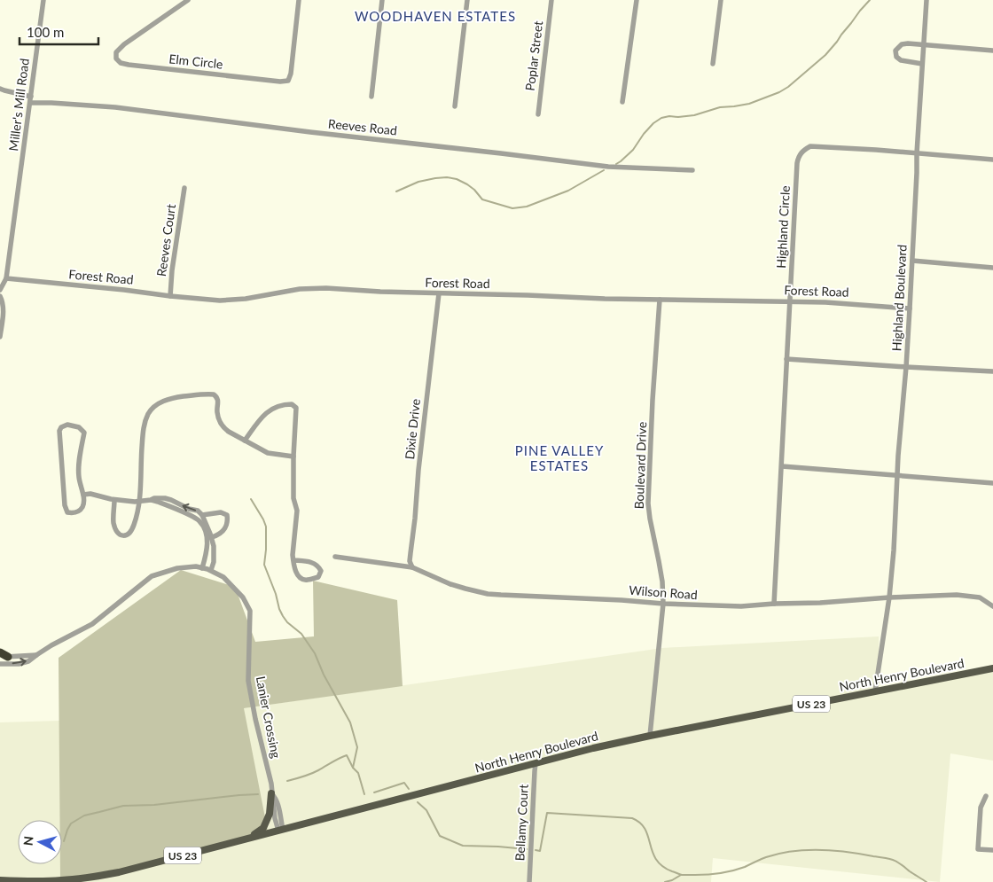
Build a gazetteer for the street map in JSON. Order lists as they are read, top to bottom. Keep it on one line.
{"streets":{"main road":["North Henry Boulevard","US 23"],"street":["Poplar Street","Elm Circle","Miller's Mill Road","Reeves Road","Highland Circle","Reeves Court","Forest Road","Highland Boulevard","Dixie Drive","Boulevard Drive","Wilson Road","Lanier Crossing","Bellamy Court"]},"crossings":[["Miller's Mill Road","Reeves Road"],["Miller's Mill Road","Forest Road"],["Highland Circle","Forest Road"],["Highland Circle","Highland Boulevard"],["Highland Circle","Wilson Road"],["Reeves Court","Forest Road"],["Forest Road","Highland Boulevard"],["Forest Road","Dixie Drive"],["Forest Road","Boulevard Drive"],["Highland Boulevard","Wilson Road"],["Highland Boulevard","North Henry Boulevard"],["Dixie Drive","Wilson Road"],["Boulevard Drive","Wilson Road"],["Boulevard Drive","North Henry Boulevard"],["North Henry Boulevard","Lanier Crossing"],["North Henry Boulevard","Bellamy Court"]],"districts":["WOODHAVEN ESTATES","PINE VALLEY ESTATES"],"scale_bar":"100 m","north":"left"}
